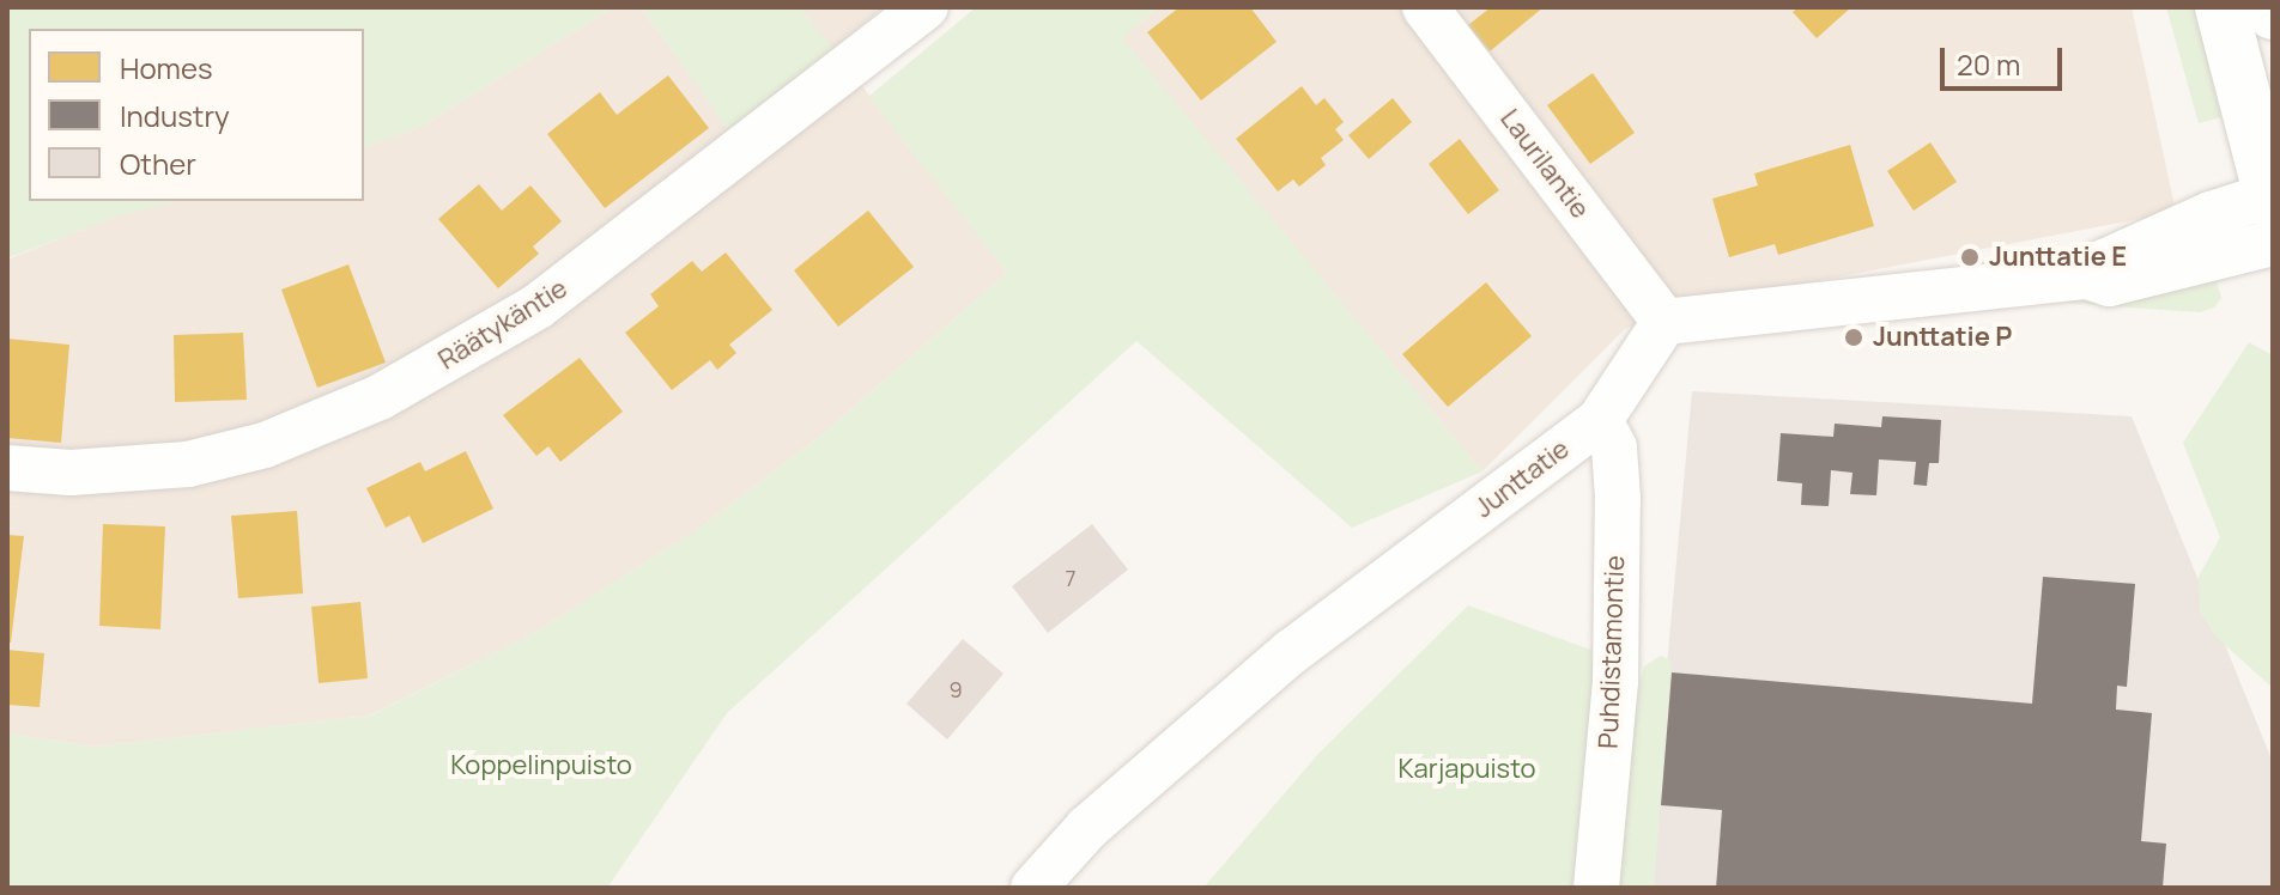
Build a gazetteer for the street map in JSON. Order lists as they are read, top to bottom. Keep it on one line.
{"streets":{"street":["Laurilantie","Räätykäntie","Junttatie","Puhdistamontie"]},"crossings":[["Laurilantie","Junttatie"],["Junttatie","Puhdistamontie"]],"parks":["Koppelinpuisto","Karjapuisto"],"places":["Junttatie E","Junttatie P"],"house_numbers":["7","9"],"legend":["Homes","Industry","Other"],"scale_bar":"20 m"}
